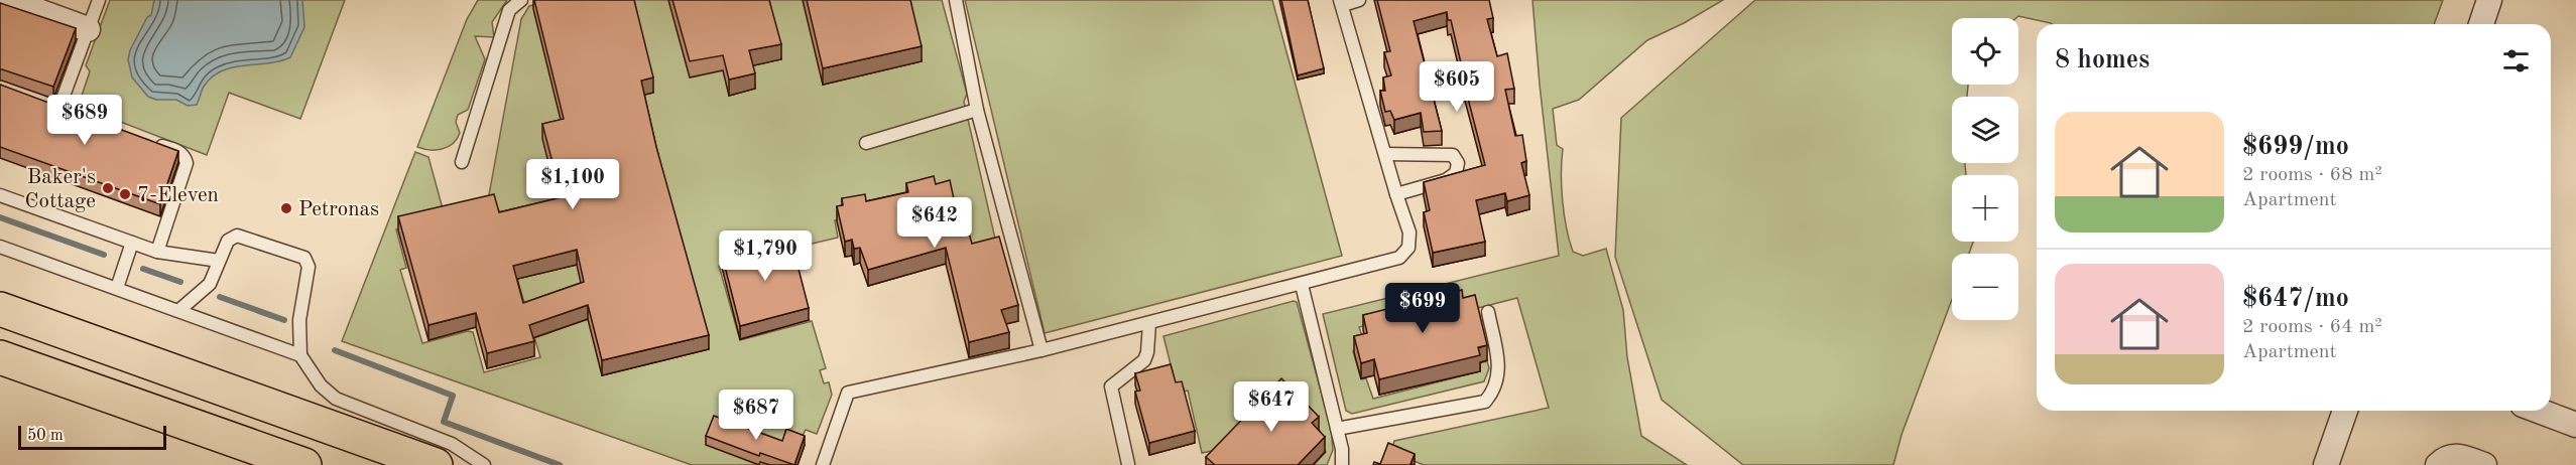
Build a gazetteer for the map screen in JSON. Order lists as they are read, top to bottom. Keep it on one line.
{"places":["Baker's Cottage","7-Eleven","Petronas"],"scale_bar":"50 m","page":{"map_buttons":["+","−"],"heading":"8 homes","price":["$605","$689","$1,100","$642","$1,790","$699","$647","$687"],"list":[{"name":"$699/mo","note":"2 rooms · 68 m² · Apartment"},{"name":"$647/mo","note":"2 rooms · 64 m² · Apartment"}],"scale":"50 m"}}
